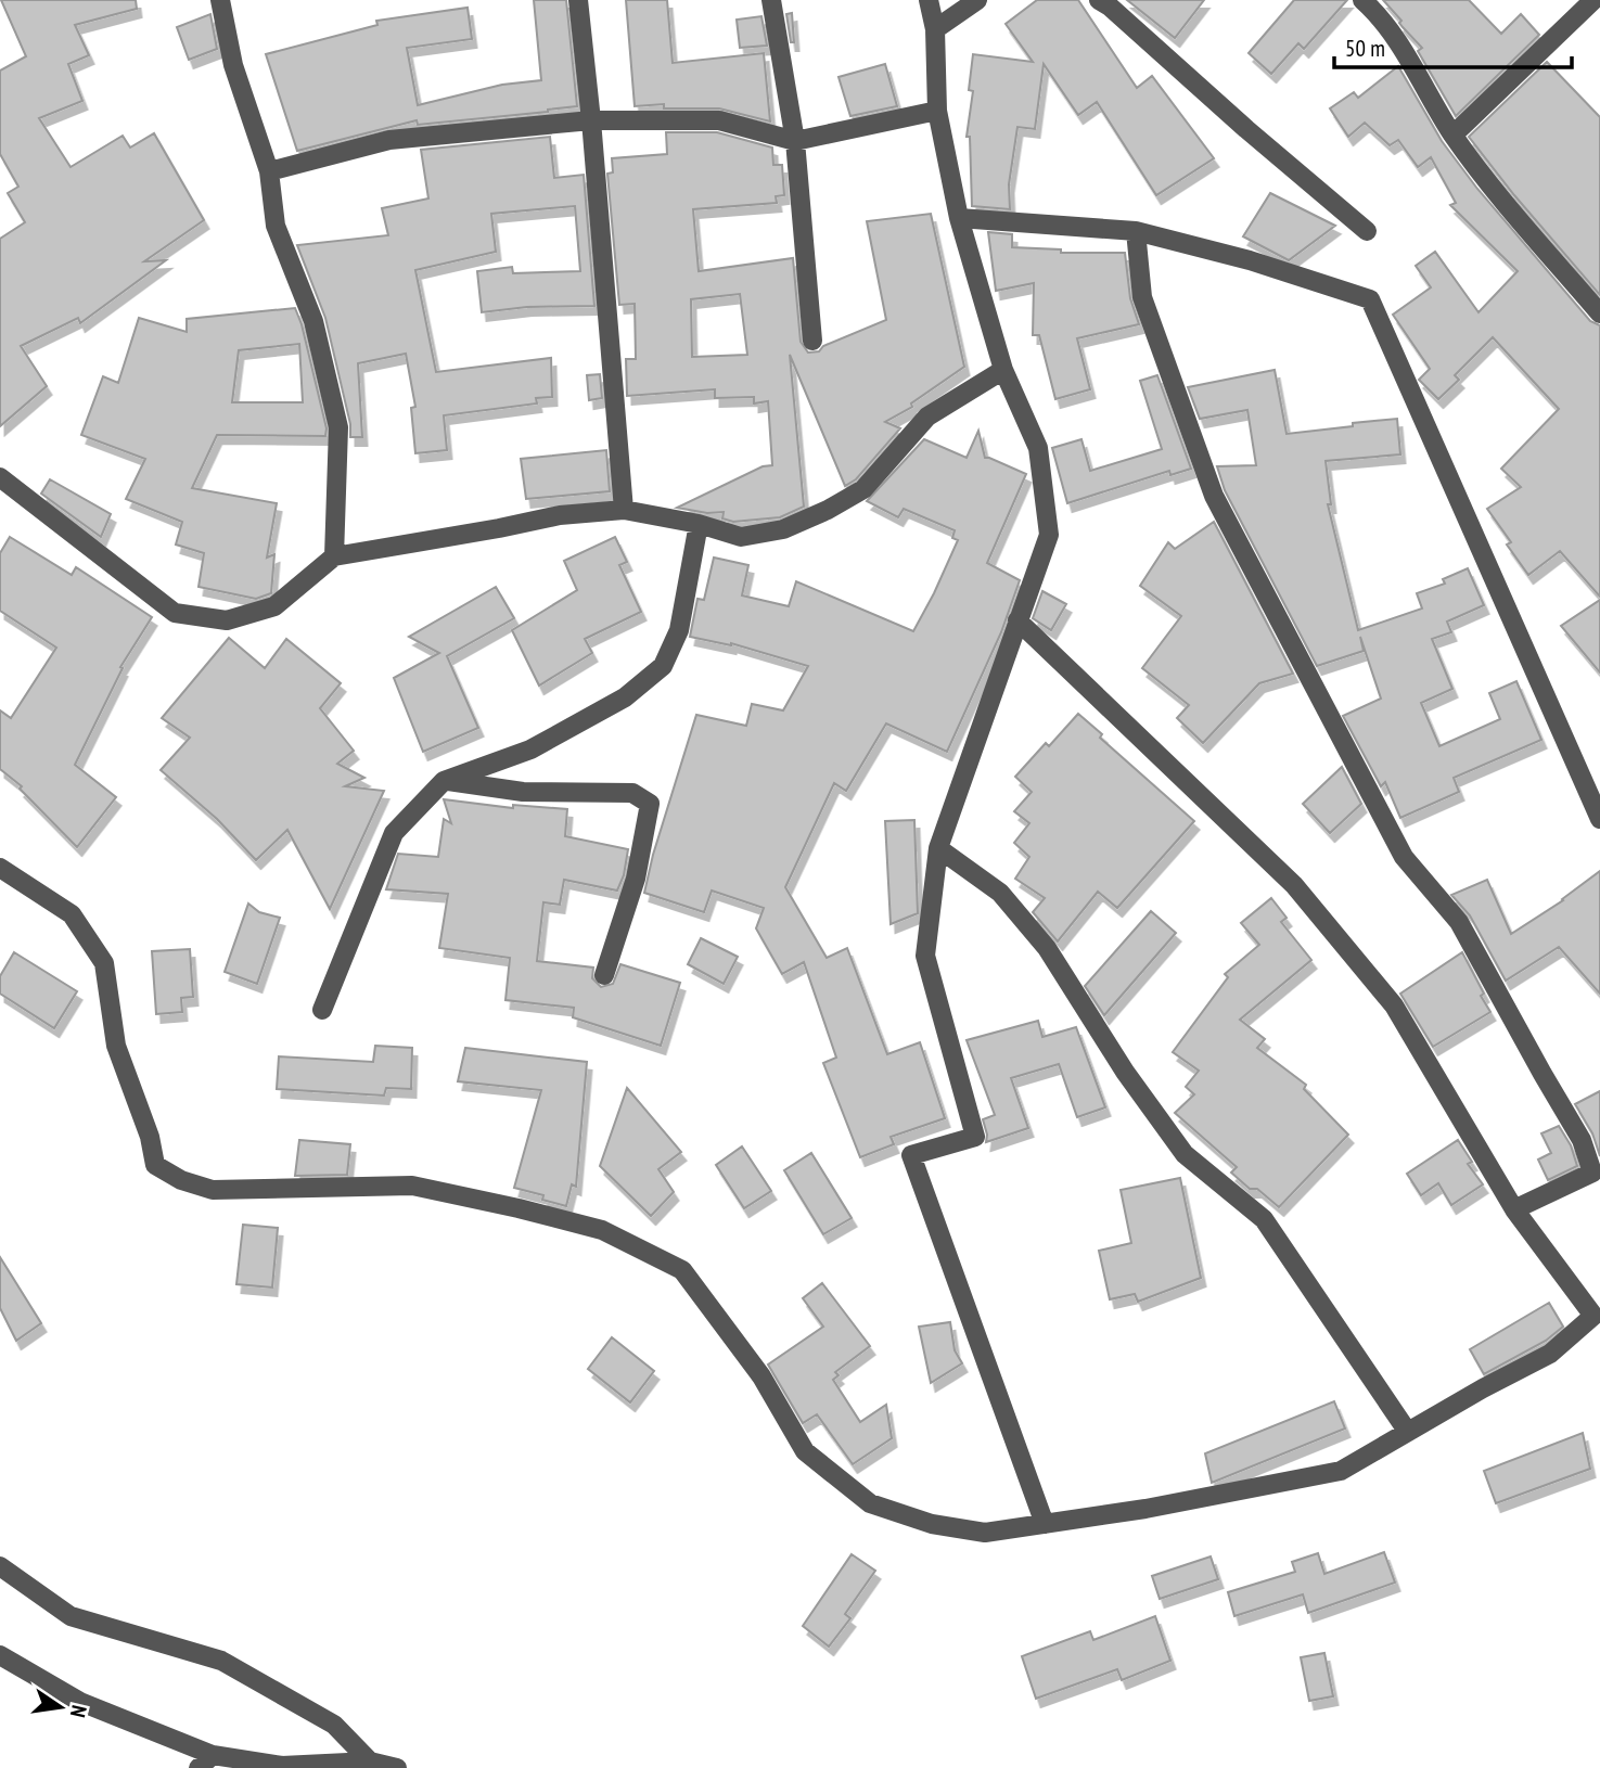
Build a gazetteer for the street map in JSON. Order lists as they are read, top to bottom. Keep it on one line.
{"scale_bar":"50 m","north":"right"}
